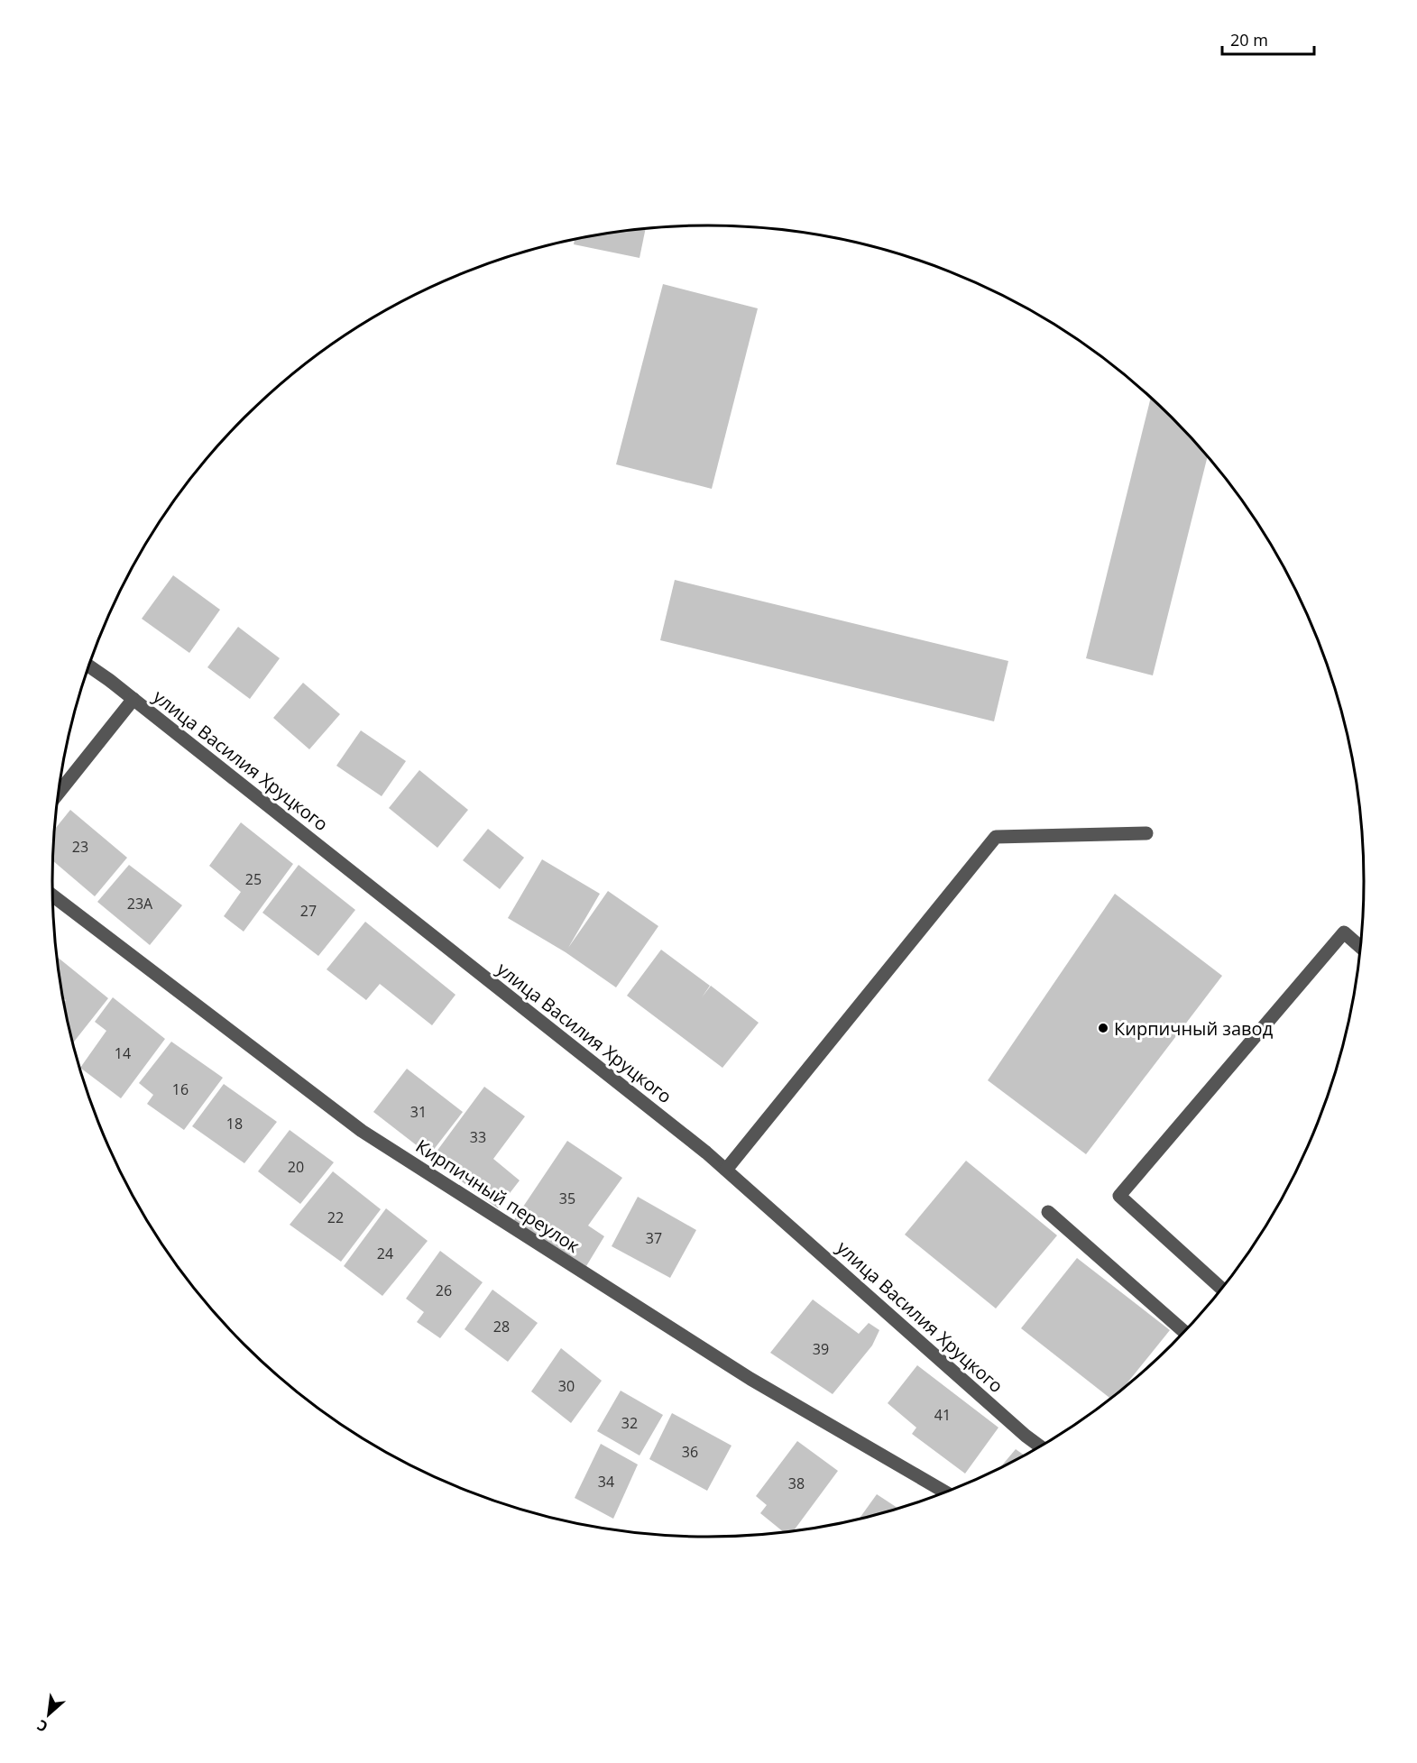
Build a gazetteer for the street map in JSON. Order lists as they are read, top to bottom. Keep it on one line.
{"streets":{"street":["улица Василия Хруцкого","Кирпичный переулок"]},"places":["Кирпичный завод"],"house_numbers":["23","25","23А","27","14","16","31","18","33","20","35","22","37","24","26","28","39","30","41","32","36","34","38"],"scale_bar":"20 m","north":"bottom left"}
